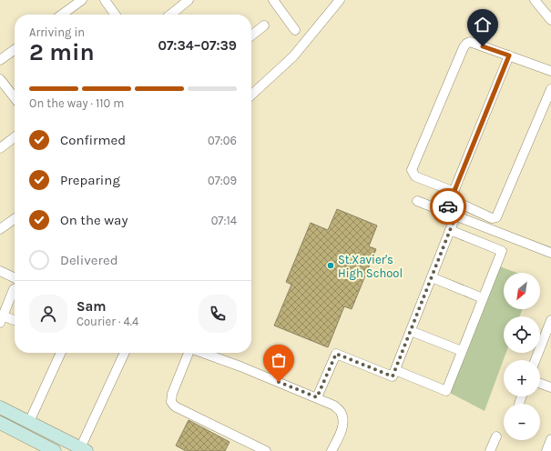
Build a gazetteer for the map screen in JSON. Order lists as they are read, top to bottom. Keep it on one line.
{"places":["St.Xavier's High School"],"north":"bottom left","page":{"heading":["2 min","Arriving in","07:34–07:39"],"panel":["Sam","Courier · 4.4"],"bar":"On the way · 110 m","list":[["Confirmed","07:06"],["Preparing","07:09"],["On the way","07:14"],"Delivered"],"map_buttons":["+","−"]}}
